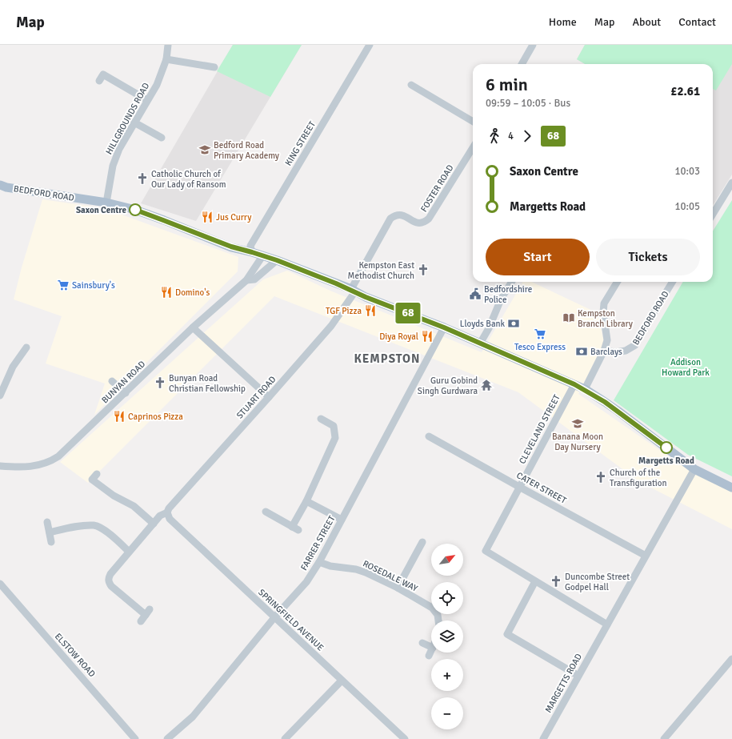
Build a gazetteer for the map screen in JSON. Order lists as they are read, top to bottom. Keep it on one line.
{"streets":{"main road":["BEDFORD ROAD"],"street":["HILLGROUNDS ROAD","KING STREET","FOSTER ROAD","BUNYAN ROAD","STUART ROAD","CLEVELAND STREET","CATER STREET","FARRER STREET","ROSEDALE WAY","SPRINGFIELD AVENUE","ELSTOW ROAD","MARGETTS ROAD"]},"crossings":[["HILLGROUNDS ROAD","BEDFORD ROAD"],["KING STREET","BEDFORD ROAD"],["FOSTER ROAD","BEDFORD ROAD"],["FOSTER ROAD","STUART ROAD"],["BEDFORD ROAD","BUNYAN ROAD"],["BEDFORD ROAD","STUART ROAD"],["BEDFORD ROAD","CLEVELAND STREET"],["BEDFORD ROAD","FARRER STREET"],["BEDFORD ROAD","MARGETTS ROAD"],["STUART ROAD","SPRINGFIELD AVENUE"],["CLEVELAND STREET","CATER STREET"],["CATER STREET","MARGETTS ROAD"],["FARRER STREET","ROSEDALE WAY"],["FARRER STREET","SPRINGFIELD AVENUE"]],"districts":["KEMPSTON"],"parks":["Addison Howard Park"],"places":{"school or university":["Bedford Road Primary Academy","Banana Moon Day Nursery"],"church":["Catholic Church of Our Lady of Ransom","Kempston East Methodist Church","Bunyan Road Christian Fellowship","Church of the Transfiguration","Duncombe Street Godpel Hall"],"other":["Saxon Centre","Margetts Road"],"restaurant":["Jus Curry","Domino's","TGF Pizza","Diya Royal","Caprinos Pizza"],"supermarket":["Sainsbury's","Tesco Express"],"public building":["Bedfordshire Police"],"library":["Kempston Branch Library"],"bank":["Lloyds Bank","Barclays"],"temple":["Guru Gobind Singh Gurdwara"]},"lines":["bus line 68"],"north":"top right","page":{"header":"Map","nav":["Home","Map","About","Contact"],"on_map":"68","heading":["6 min","09:59 – 10:05 · Bus","£2.61"],"legs":["4","68"],"list":[{"name":"Saxon Centre","value":"10:03"},{"name":"Margetts Road","value":"10:05"}],"buttons":["Start","Tickets"],"map_buttons":["+","−"]}}
